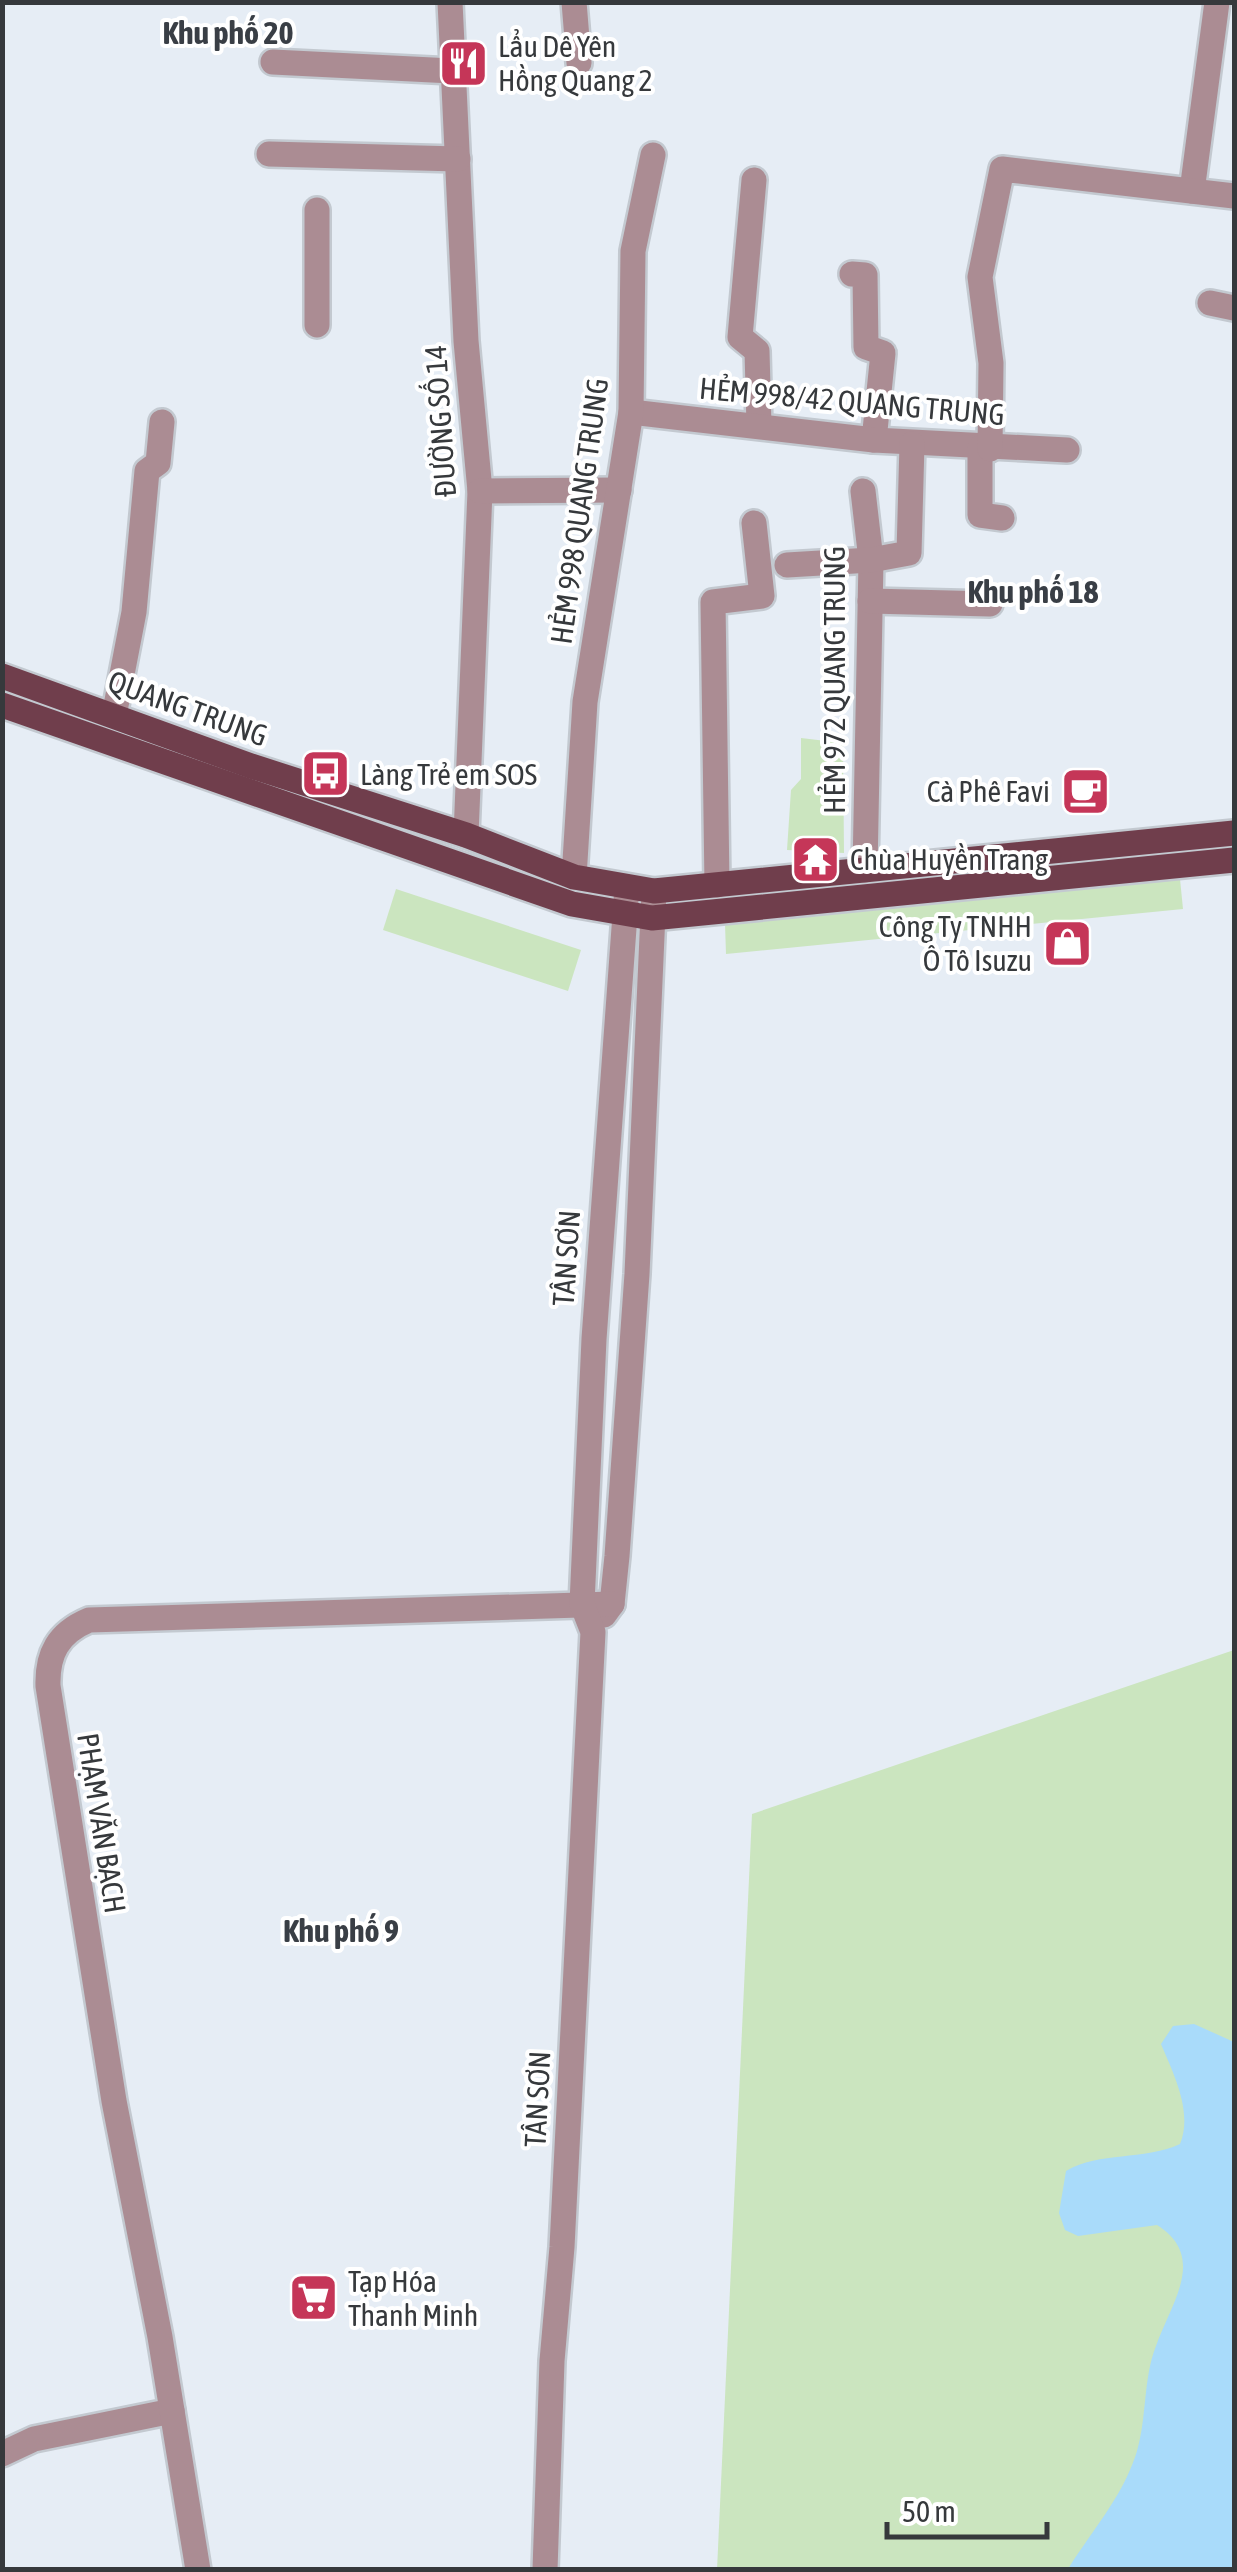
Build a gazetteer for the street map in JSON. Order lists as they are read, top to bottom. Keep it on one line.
{"streets":{"main road":["QUANG TRUNG"],"street":["HẺM 998/42 QUANG TRUNG","ĐƯỜNG SỐ 14","HẺM 998 QUANG TRUNG","HẺM 972 QUANG TRUNG","TÂN SƠN","PHẠM VĂN BẠCH"]},"crossings":[["HẺM 998/42 QUANG TRUNG","HẺM 998 QUANG TRUNG"],["ĐƯỜNG SỐ 14","QUANG TRUNG"],["HẺM 998 QUANG TRUNG","QUANG TRUNG"],["HẺM 972 QUANG TRUNG","QUANG TRUNG"],["QUANG TRUNG","TÂN SƠN"],["TÂN SƠN","PHẠM VĂN BẠCH"]],"districts":["Khu phố 20","Khu phố 18","Khu phố 9"],"places":{"restaurant":["Lẩu Dê Yên Hồng Quang 2"],"bus stop":["Làng Trẻ em SOS"],"cafe":["Cà Phê Favi"],"temple":["Chùa Huyền Trang"],"shop":["Công Ty TNHH Ô Tô Isuzu"],"supermarket":["Tạp Hóa Thanh Minh"]},"scale_bar":"50 m"}
